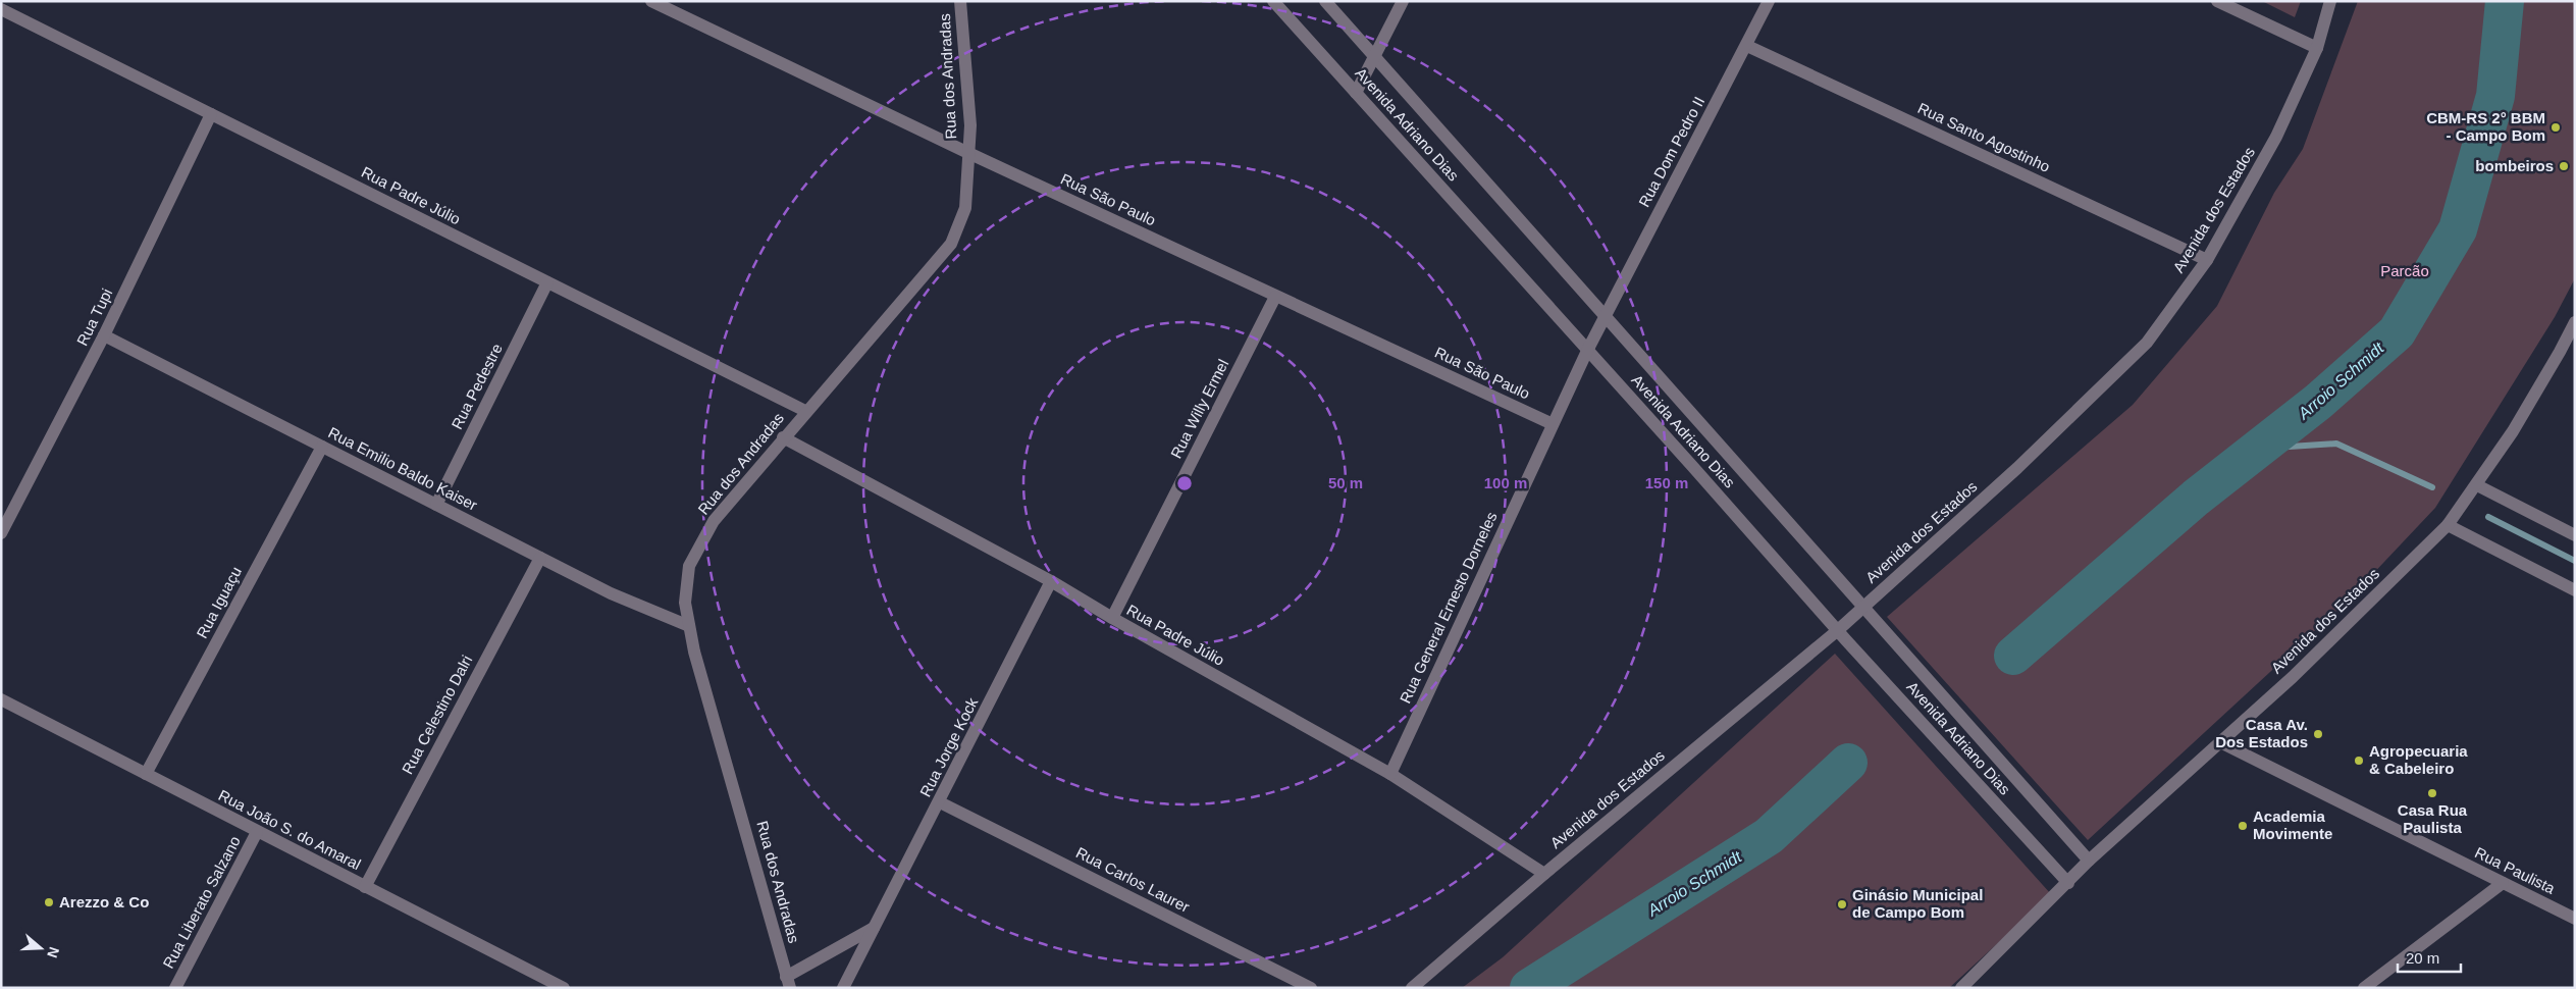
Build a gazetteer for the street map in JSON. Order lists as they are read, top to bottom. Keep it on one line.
{"streets":{"street":["Rua dos Andradas","Avenida Adriano Dias","Rua Santo Agostinho","Rua Dom Pedro II","Rua Padre Júlio","Rua São Paulo","Avenida dos Estados","Rua Tupi","Rua Pedestre","Rua Willy Ermel","Rua Emilio Baldo Kaiser","Rua Iguaçu","Rua General Ernesto Dorneles","Rua Celestino Dalri","Rua Jorge Kock","Rua João S. do Amaral","Rua Paulista","Rua Carlos Laurer","Rua Liberato Salzano"]},"crossings":[["Rua dos Andradas","Rua Padre Júlio"],["Rua dos Andradas","Rua São Paulo"],["Rua dos Andradas","Rua Emilio Baldo Kaiser"],["Avenida Adriano Dias","Rua Dom Pedro II"],["Avenida Adriano Dias","Avenida dos Estados"],["Avenida Adriano Dias","Rua General Ernesto Dorneles"],["Rua Santo Agostinho","Rua Dom Pedro II"],["Rua Santo Agostinho","Avenida dos Estados"],["Rua Dom Pedro II","Rua General Ernesto Dorneles"],["Rua Padre Júlio","Avenida dos Estados"],["Rua Padre Júlio","Rua Tupi"],["Rua Padre Júlio","Rua Pedestre"],["Rua Padre Júlio","Rua Willy Ermel"],["Rua Padre Júlio","Rua General Ernesto Dorneles"],["Rua Padre Júlio","Rua Jorge Kock"],["Rua São Paulo","Rua Willy Ermel"],["Rua São Paulo","Rua General Ernesto Dorneles"],["Avenida dos Estados","Rua Paulista"],["Rua Tupi","Rua Emilio Baldo Kaiser"],["Rua Pedestre","Rua Emilio Baldo Kaiser"],["Rua Emilio Baldo Kaiser","Rua Iguaçu"],["Rua Emilio Baldo Kaiser","Rua Celestino Dalri"],["Rua Iguaçu","Rua João S. do Amaral"],["Rua Celestino Dalri","Rua João S. do Amaral"],["Rua Jorge Kock","Rua Carlos Laurer"],["Rua João S. do Amaral","Rua Liberato Salzano"]],"water":["Arroio Schmidt"],"parks":["Parcão"],"places":["CBM-RS 2° BBM - Campo Bom","bombeiros","Casa Av. Dos Estados","Agropecuaria & Cabeleiro","Casa Rua Paulista","Academia Movimente","Arezzo & Co","Ginásio Municipal de Campo Bom"],"scale_bar":"20 m","north":"right","rings":["50 m","100 m","150 m"]}
